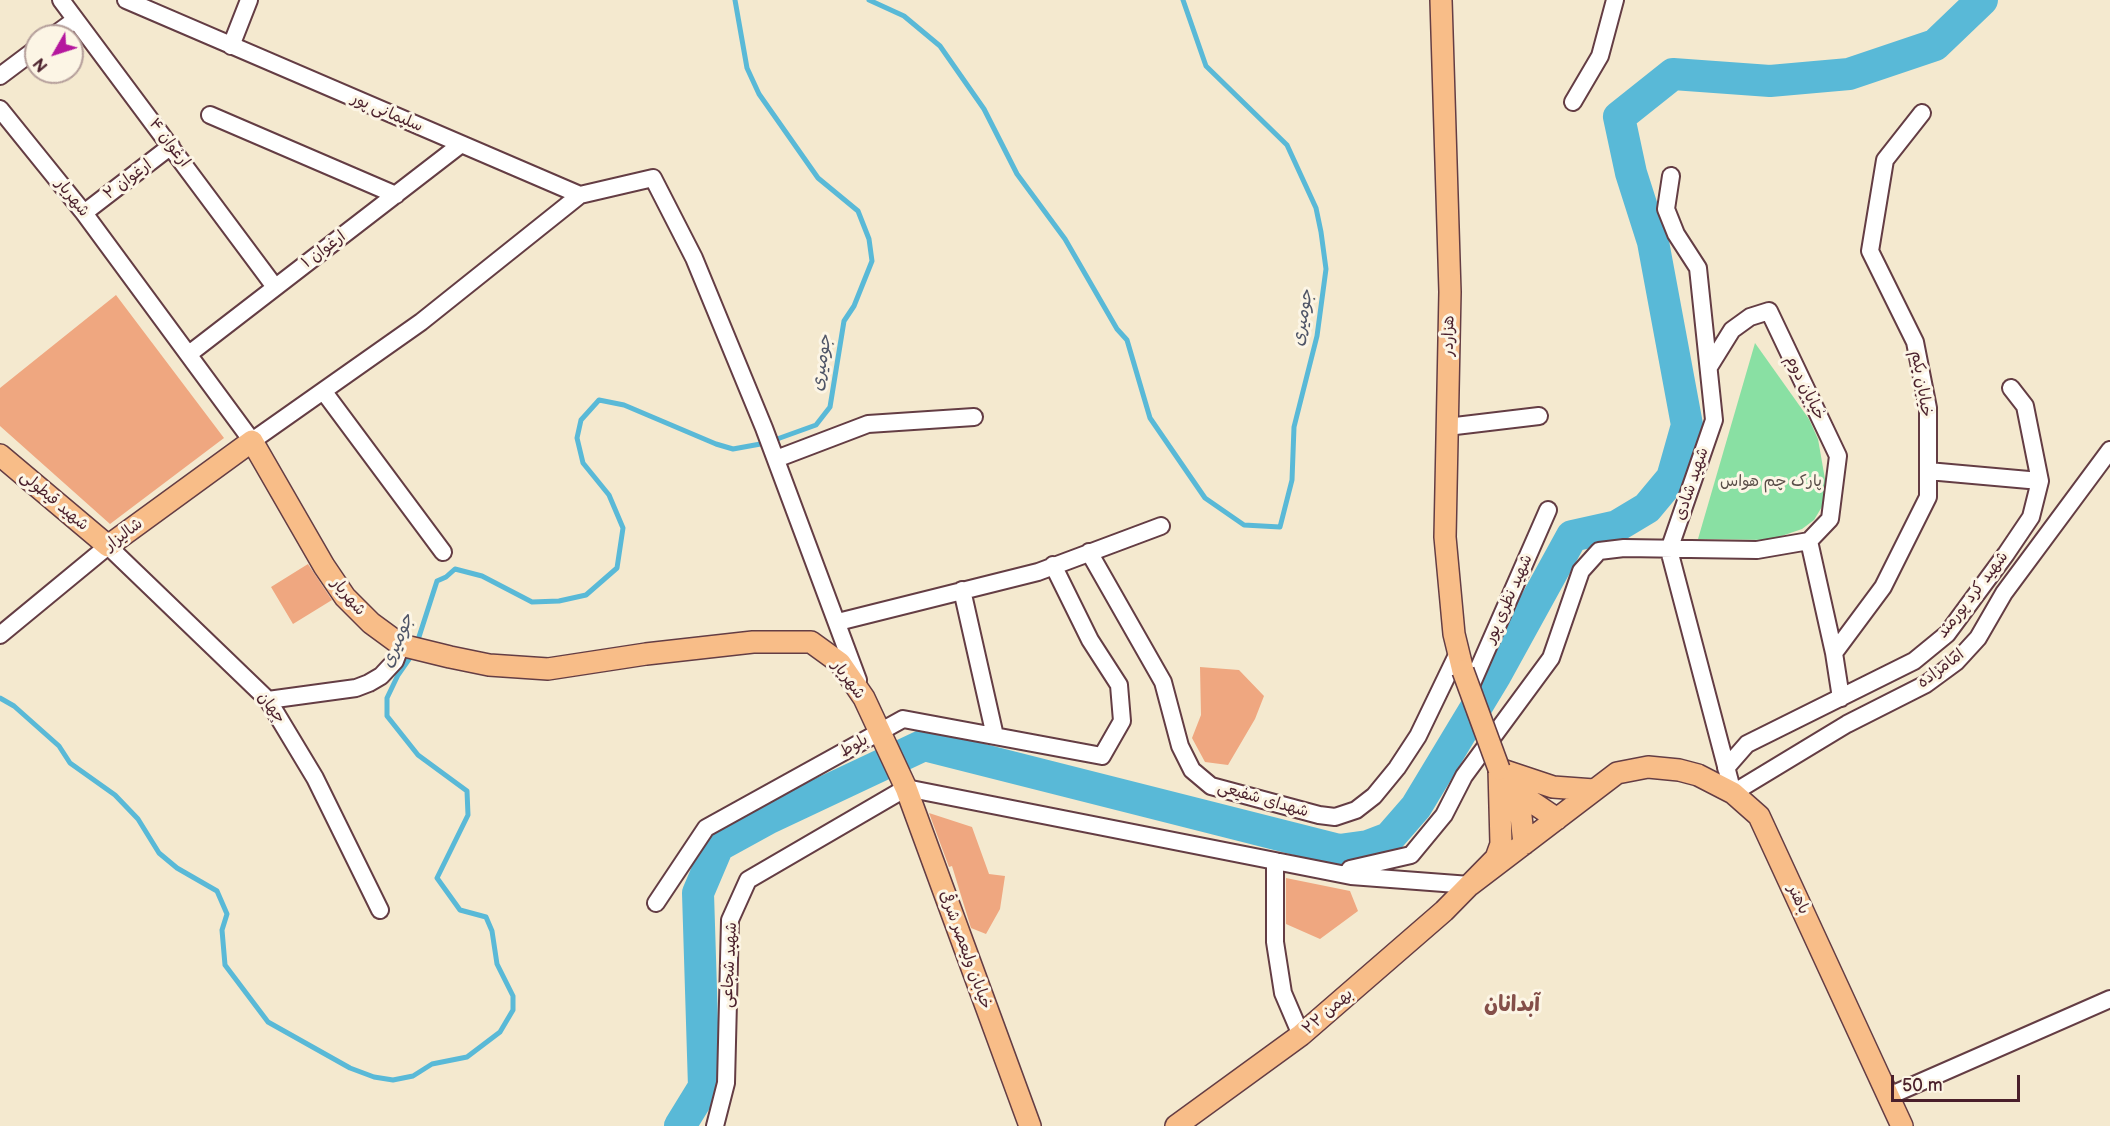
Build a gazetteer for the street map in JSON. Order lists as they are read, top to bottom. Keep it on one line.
{"streets":{"main road":["شهریار","هزاردر","شهید قیطولی","شالیزار","باهنر","خیابان ولیعصر شرقی","۲۲ بهمن"],"street":["سلیمانی پور","ارغوان ۴","ارغوان ۲","ارغوان ۱","خیابان یکم","خیابان دوم","شهید شادی","شهید کرد پورمند","شهید نظری پور","امامزاده","جهان","بلوط","شهدای شفیعی","شهید شجاعی"]},"crossings":[["سلیمانی پور","ارغوان ۱"],["ارغوان ۴","ارغوان ۲"],["ارغوان ۴","ارغوان ۱"],["ارغوان ۲","شهریار"],["شهریار","ارغوان ۱"],["شهریار","شالیزار"],["شهریار","بلوط"],["شهریار","خیابان ولیعصر شرقی"],["شهریار","شهید شجاعی"],["هزاردر","شهید نظری پور"],["هزاردر","شهدای شفیعی"],["خیابان دوم","شهید شادی"],["شهید قیطولی","شالیزار"],["شهید قیطولی","جهان"],["شالیزار","جهان"],["شهید نظری پور","شهدای شفیعی"],["امامزاده","باهنر"],["خیابان ولیعصر شرقی","شهید شجاعی"]],"districts":["آبدانان"],"water":["جومیری"],"parks":["پارک چم هواس"],"scale_bar":"50 m","north":"bottom left"}
